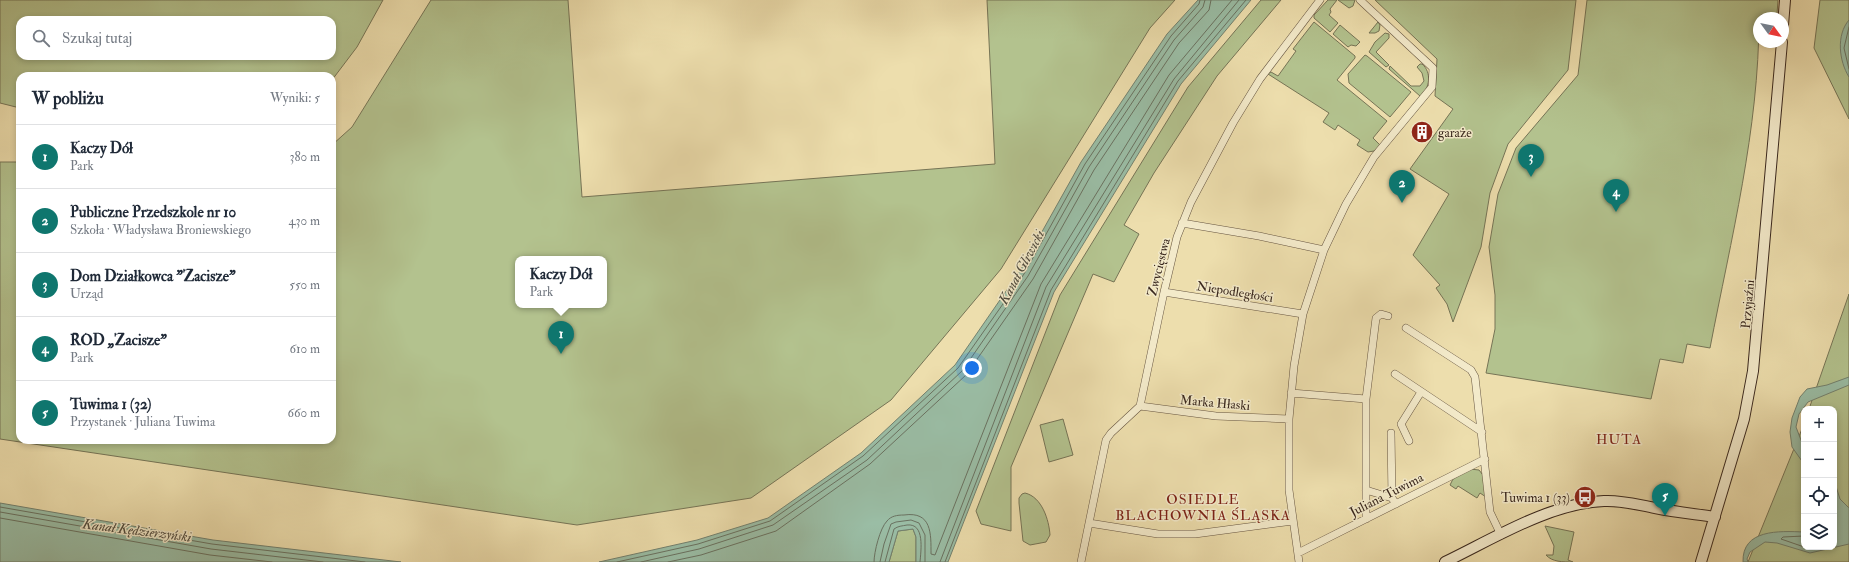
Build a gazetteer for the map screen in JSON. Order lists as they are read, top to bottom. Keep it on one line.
{"streets":{"main road":["Przyjaźni"],"street":["Zwycięstwa","Niepodległości","Marka Hłaski","Juliana Tuwima"]},"crossings":[["Zwycięstwa","Niepodległości"],["Zwycięstwa","Marka Hłaski"]],"districts":["HUTA","OSIEDLE BLACHOWNIA ŚLĄSKA"],"water":["Kanał Gliwicki","Kanał Kędzierzyński"],"places":{"building":["garaże"],"bus stop":["Tuwima 1 (33)"]},"north":"bottom right","page":{"search":"Szukaj tutaj","heading":["W pobliżu","Wyniki: 5"],"list":[{"mark":"1","name":"Kaczy Dół","note":"Park","value":"380 m"},{"mark":"2","name":"Publiczne Przedszkole nr 10","note":"Szkoła · Władysława Broniewskiego","value":"430 m"},{"mark":"3","name":"Dom Działkowca \"Zacisze\"","note":"Urząd","value":"550 m"},{"mark":"4","name":"ROD „Zacisze”","note":"Park","value":"610 m"},{"mark":"5","name":"Tuwima 1 (32)","note":"Przystanek · Juliana Tuwima","value":"660 m"}],"pins":["3","2","4","1","5"],"popup":["Kaczy Dół","Park"],"map_buttons":["+","−"]}}
